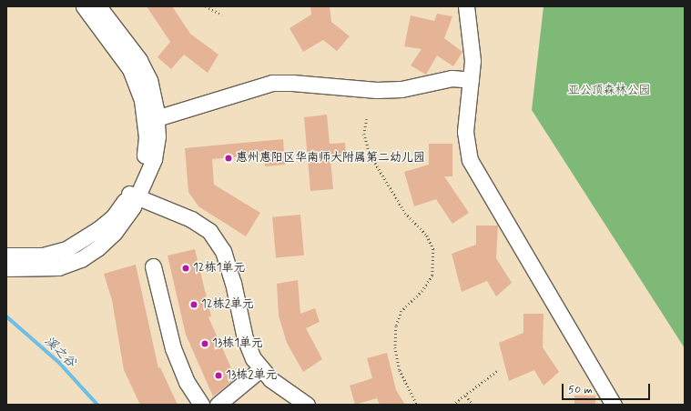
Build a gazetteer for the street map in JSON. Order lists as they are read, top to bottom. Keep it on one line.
{"water":["溪之谷"],"parks":["亚公顶森林公园"],"places":["惠州惠阳区华南师大附属第二幼儿园","12栋1单元","12栋2单元","13栋1单元","13栋2单元"],"scale_bar":"50 m"}
